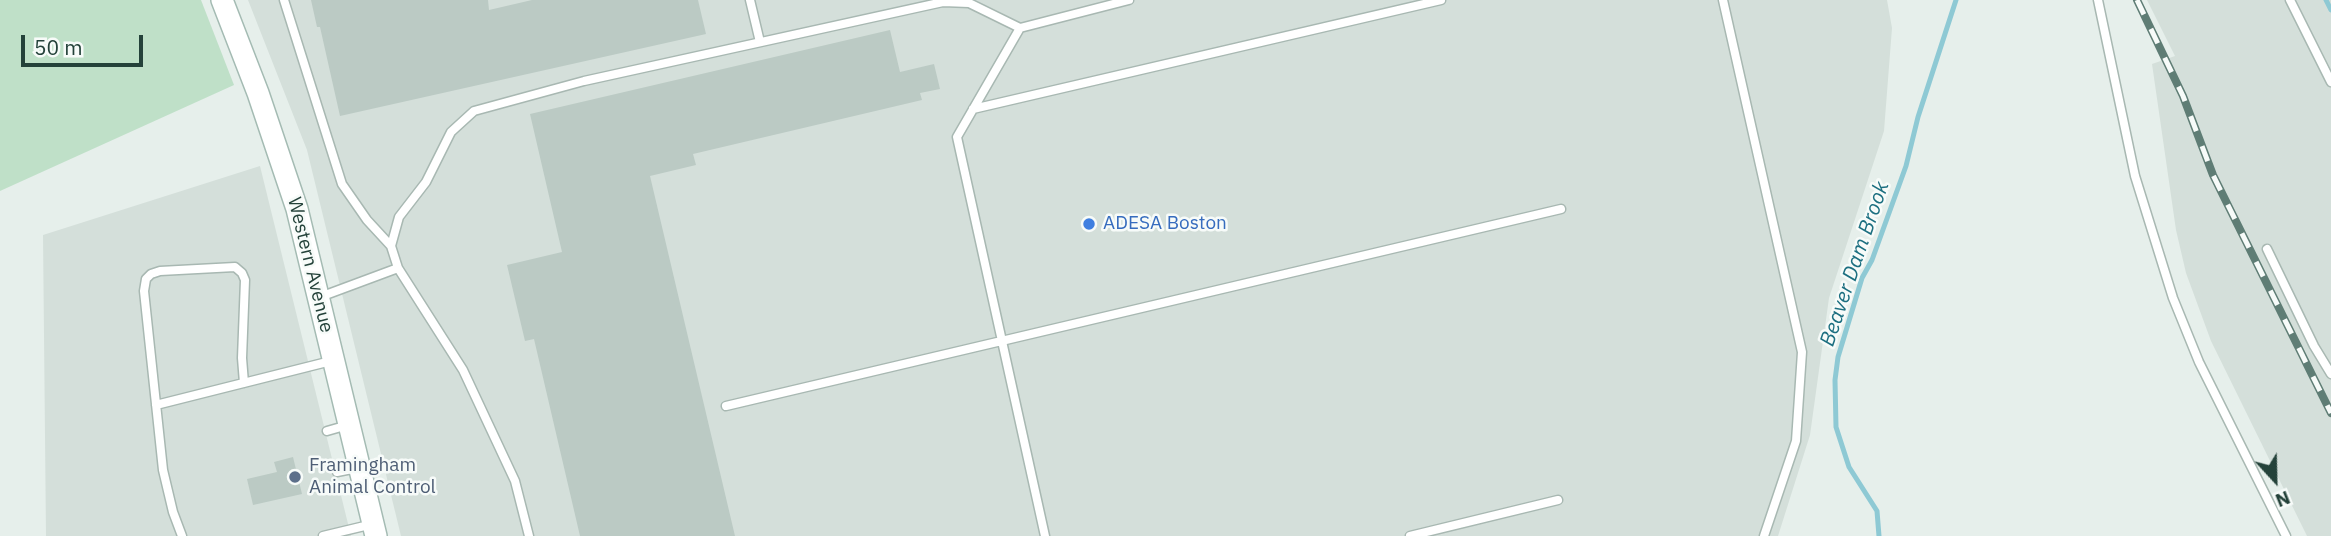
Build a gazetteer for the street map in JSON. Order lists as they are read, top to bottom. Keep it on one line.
{"streets":{"street":["Western Avenue"]},"water":["Beaver Dam Brook"],"places":["ADESA Boston","Framingham Animal Control"],"scale_bar":"50 m","north":"bottom"}
